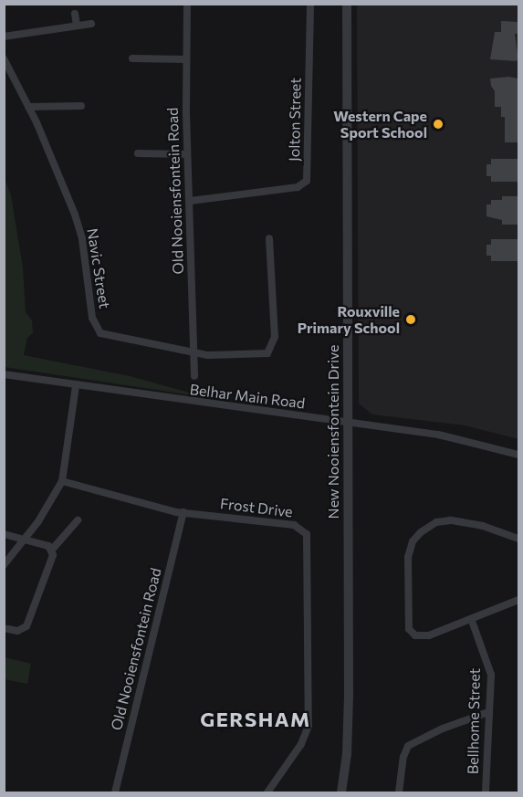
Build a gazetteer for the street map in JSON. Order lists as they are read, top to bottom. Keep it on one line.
{"streets":{"street":["Jolton Street","Old Nooiensfontein Road","Navic Street","Belhar Main Road","New Nooiensfontein Drive","Frost Drive","Bellhome Street"]},"crossings":[["Jolton Street","Old Nooiensfontein Road"],["Old Nooiensfontein Road","Navic Street"],["Old Nooiensfontein Road","Frost Drive"],["Belhar Main Road","New Nooiensfontein Drive"]],"districts":["GERSHAM"],"places":["Western Cape Sport School","Rouxville Primary School"]}
